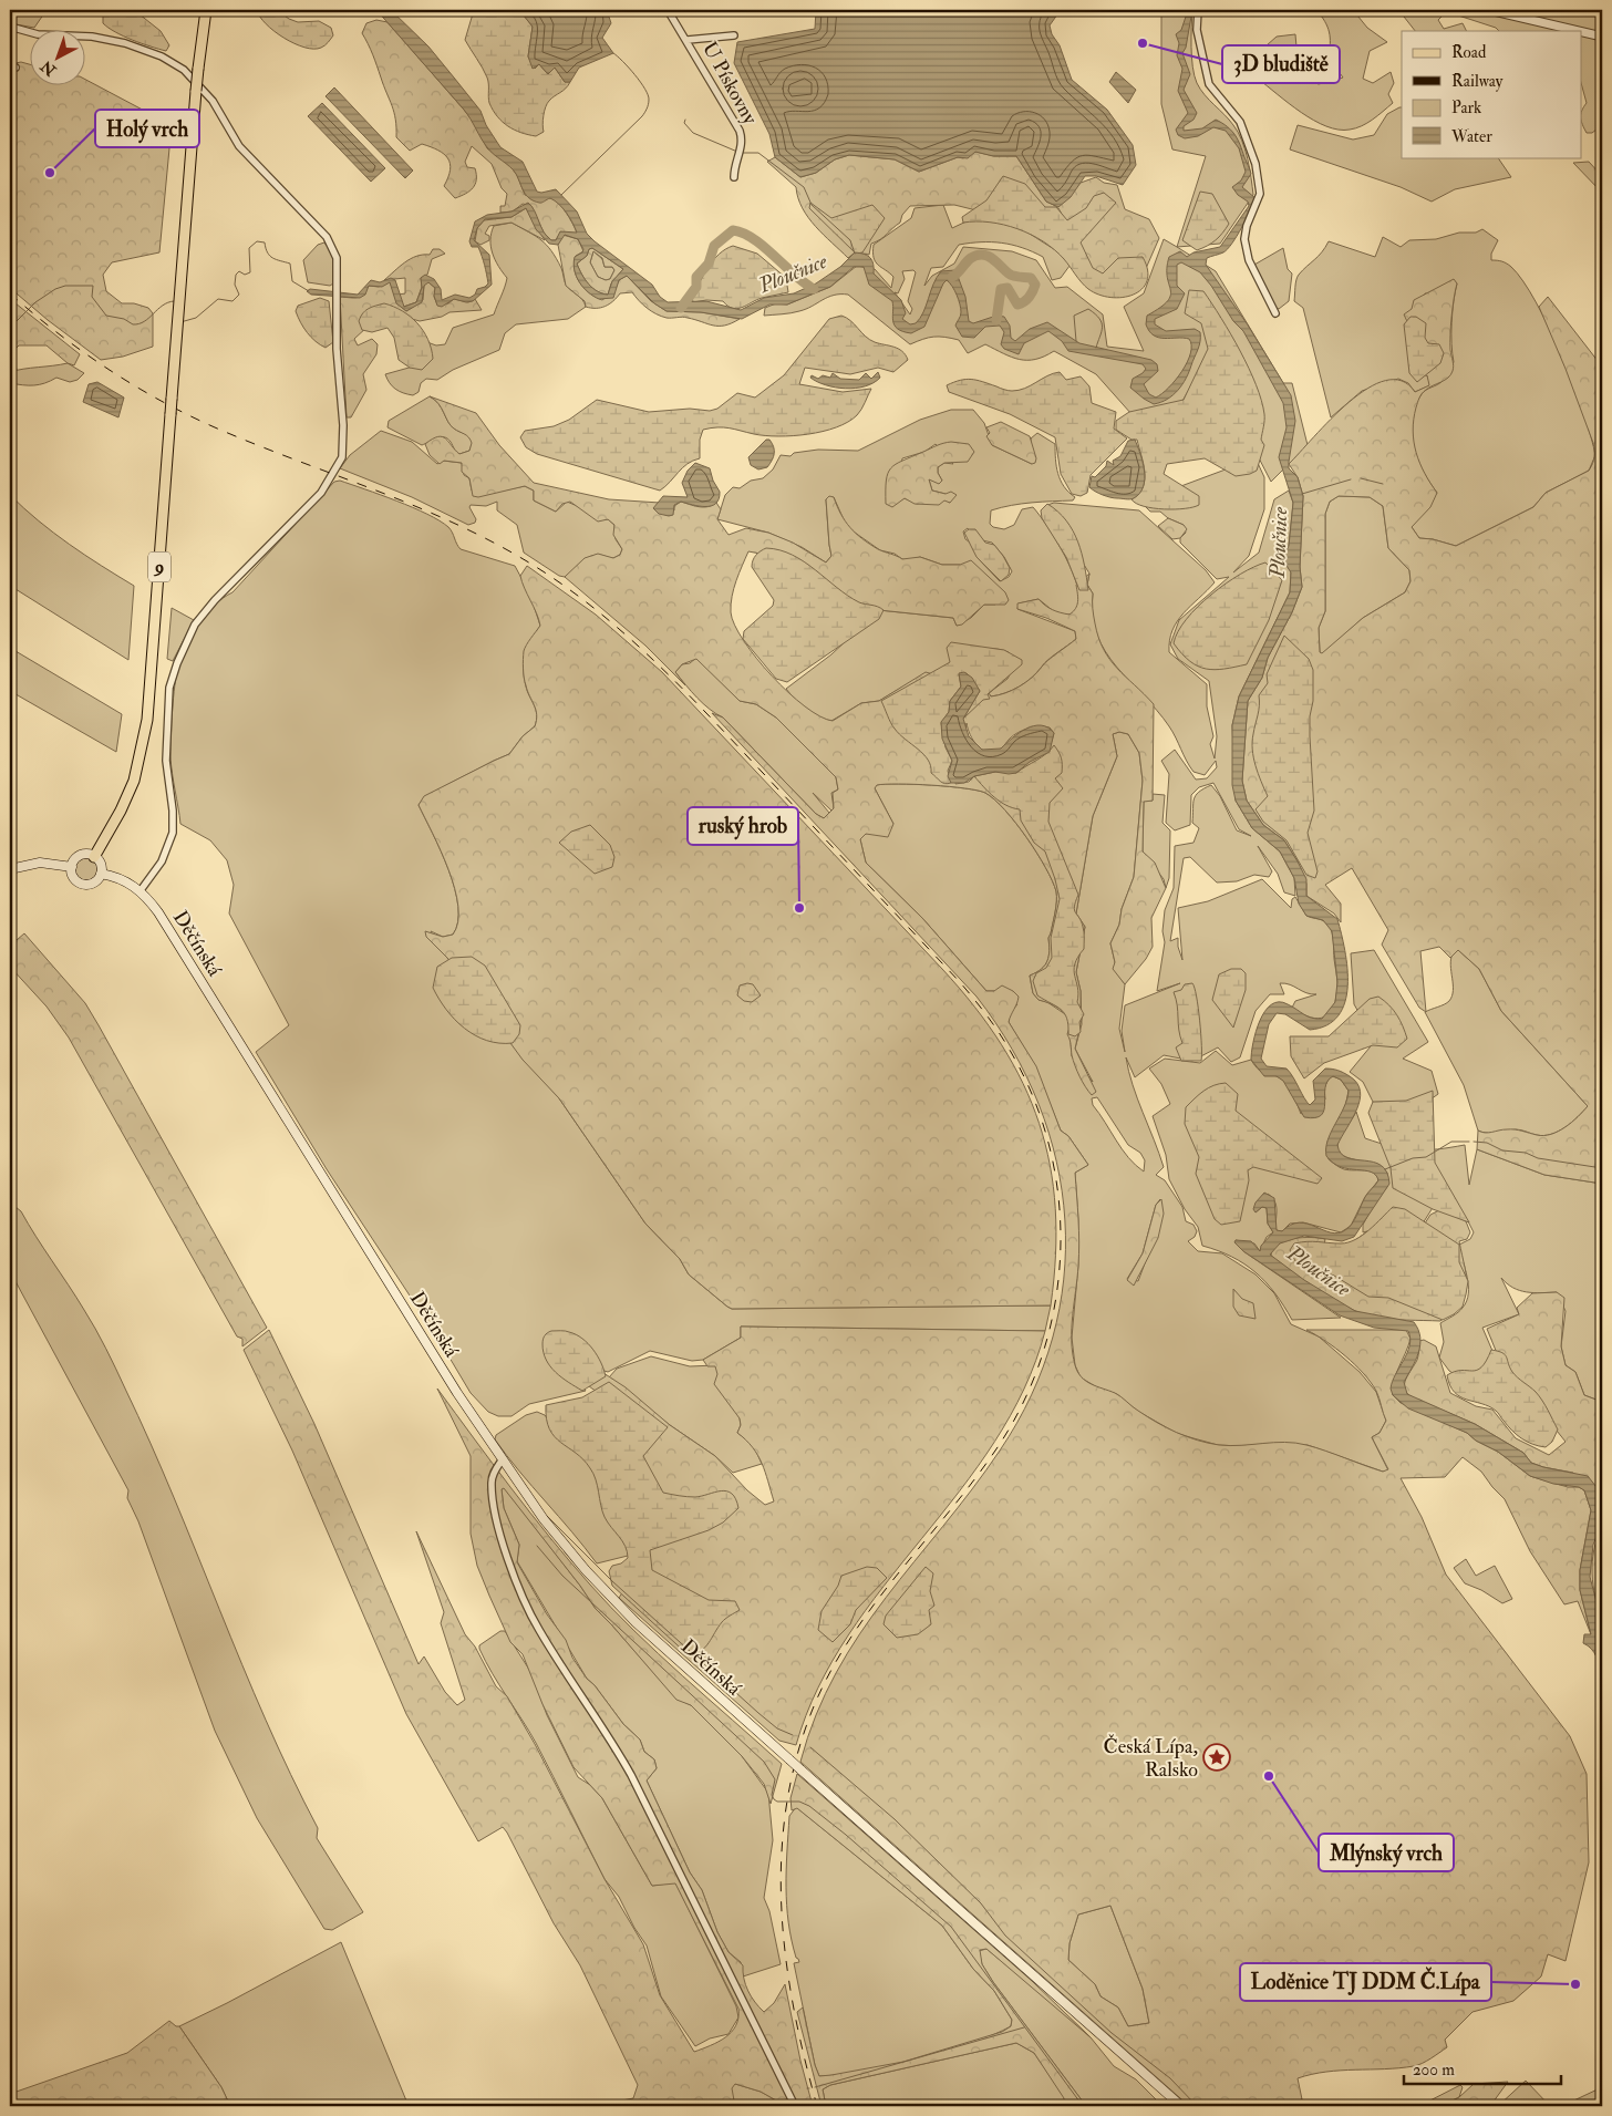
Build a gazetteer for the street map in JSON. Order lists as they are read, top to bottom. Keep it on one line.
{"streets":{"main road":["9","Děčínská"],"street":["U Pískovny"]},"crossings":[["9","Děčínská"]],"water":["Ploučnice"],"places":{"other":["3D bludiště","Holý vrch","ruský hrob","Mlýnský vrch","Loděnice TJ DDM Č.Lípa"],"place":["Česká Lípa, Ralsko"]},"legend":["Road","Railway","Park","Water"],"scale_bar":"200 m","north":"bottom left"}
